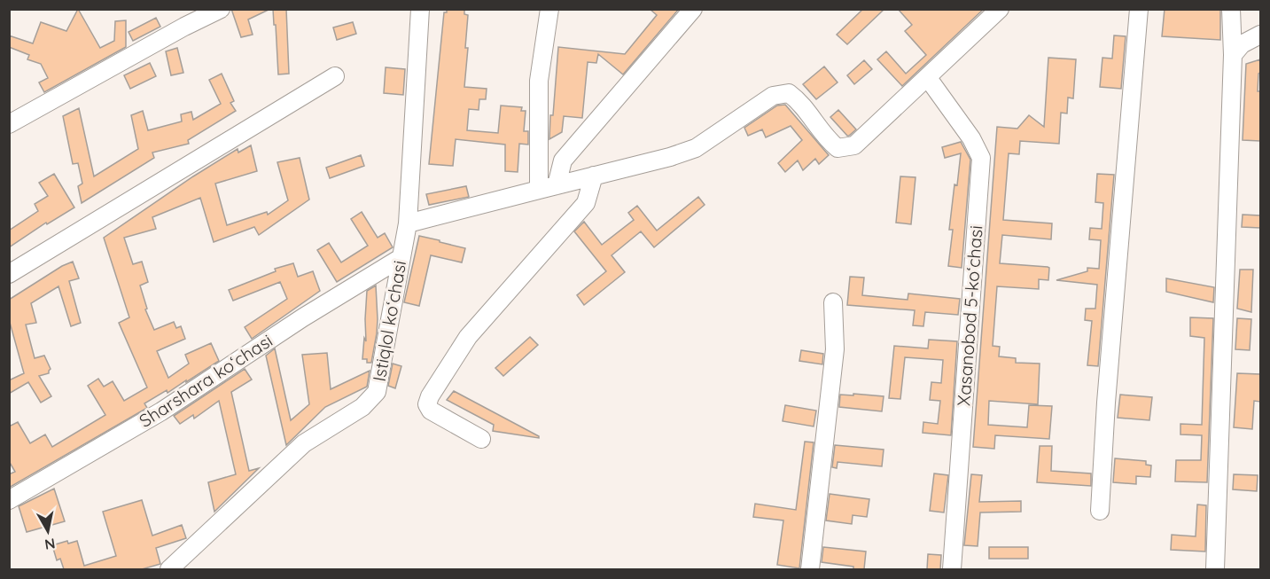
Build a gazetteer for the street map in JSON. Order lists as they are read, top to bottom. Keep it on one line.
{"streets":{"street":["Xasanobod 5-koʻchasi","Istiqlol koʻchasi","Sharshara koʻchasi"]},"crossings":[["Istiqlol koʻchasi","Sharshara koʻchasi"]],"north":"bottom"}
